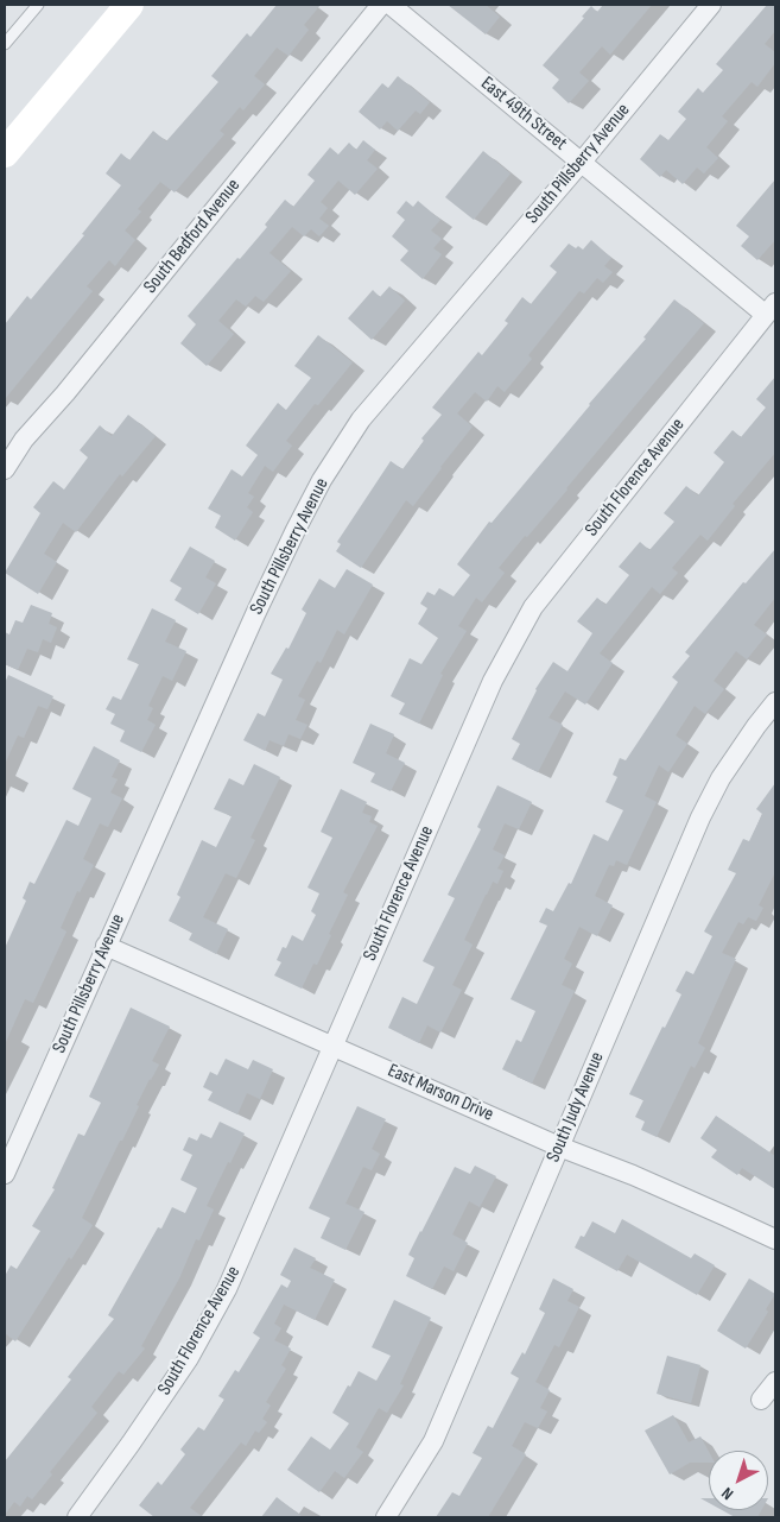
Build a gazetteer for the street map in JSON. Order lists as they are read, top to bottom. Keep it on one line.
{"streets":{"street":["East 49th Street","South Pillsberry Avenue","South Bedford Avenue","South Florence Avenue","East Marson Drive","South Judy Avenue"]},"crossings":[["East 49th Street","South Pillsberry Avenue"],["East 49th Street","South Florence Avenue"],["South Pillsberry Avenue","East Marson Drive"],["South Florence Avenue","East Marson Drive"],["East Marson Drive","South Judy Avenue"]],"north":"bottom left"}
